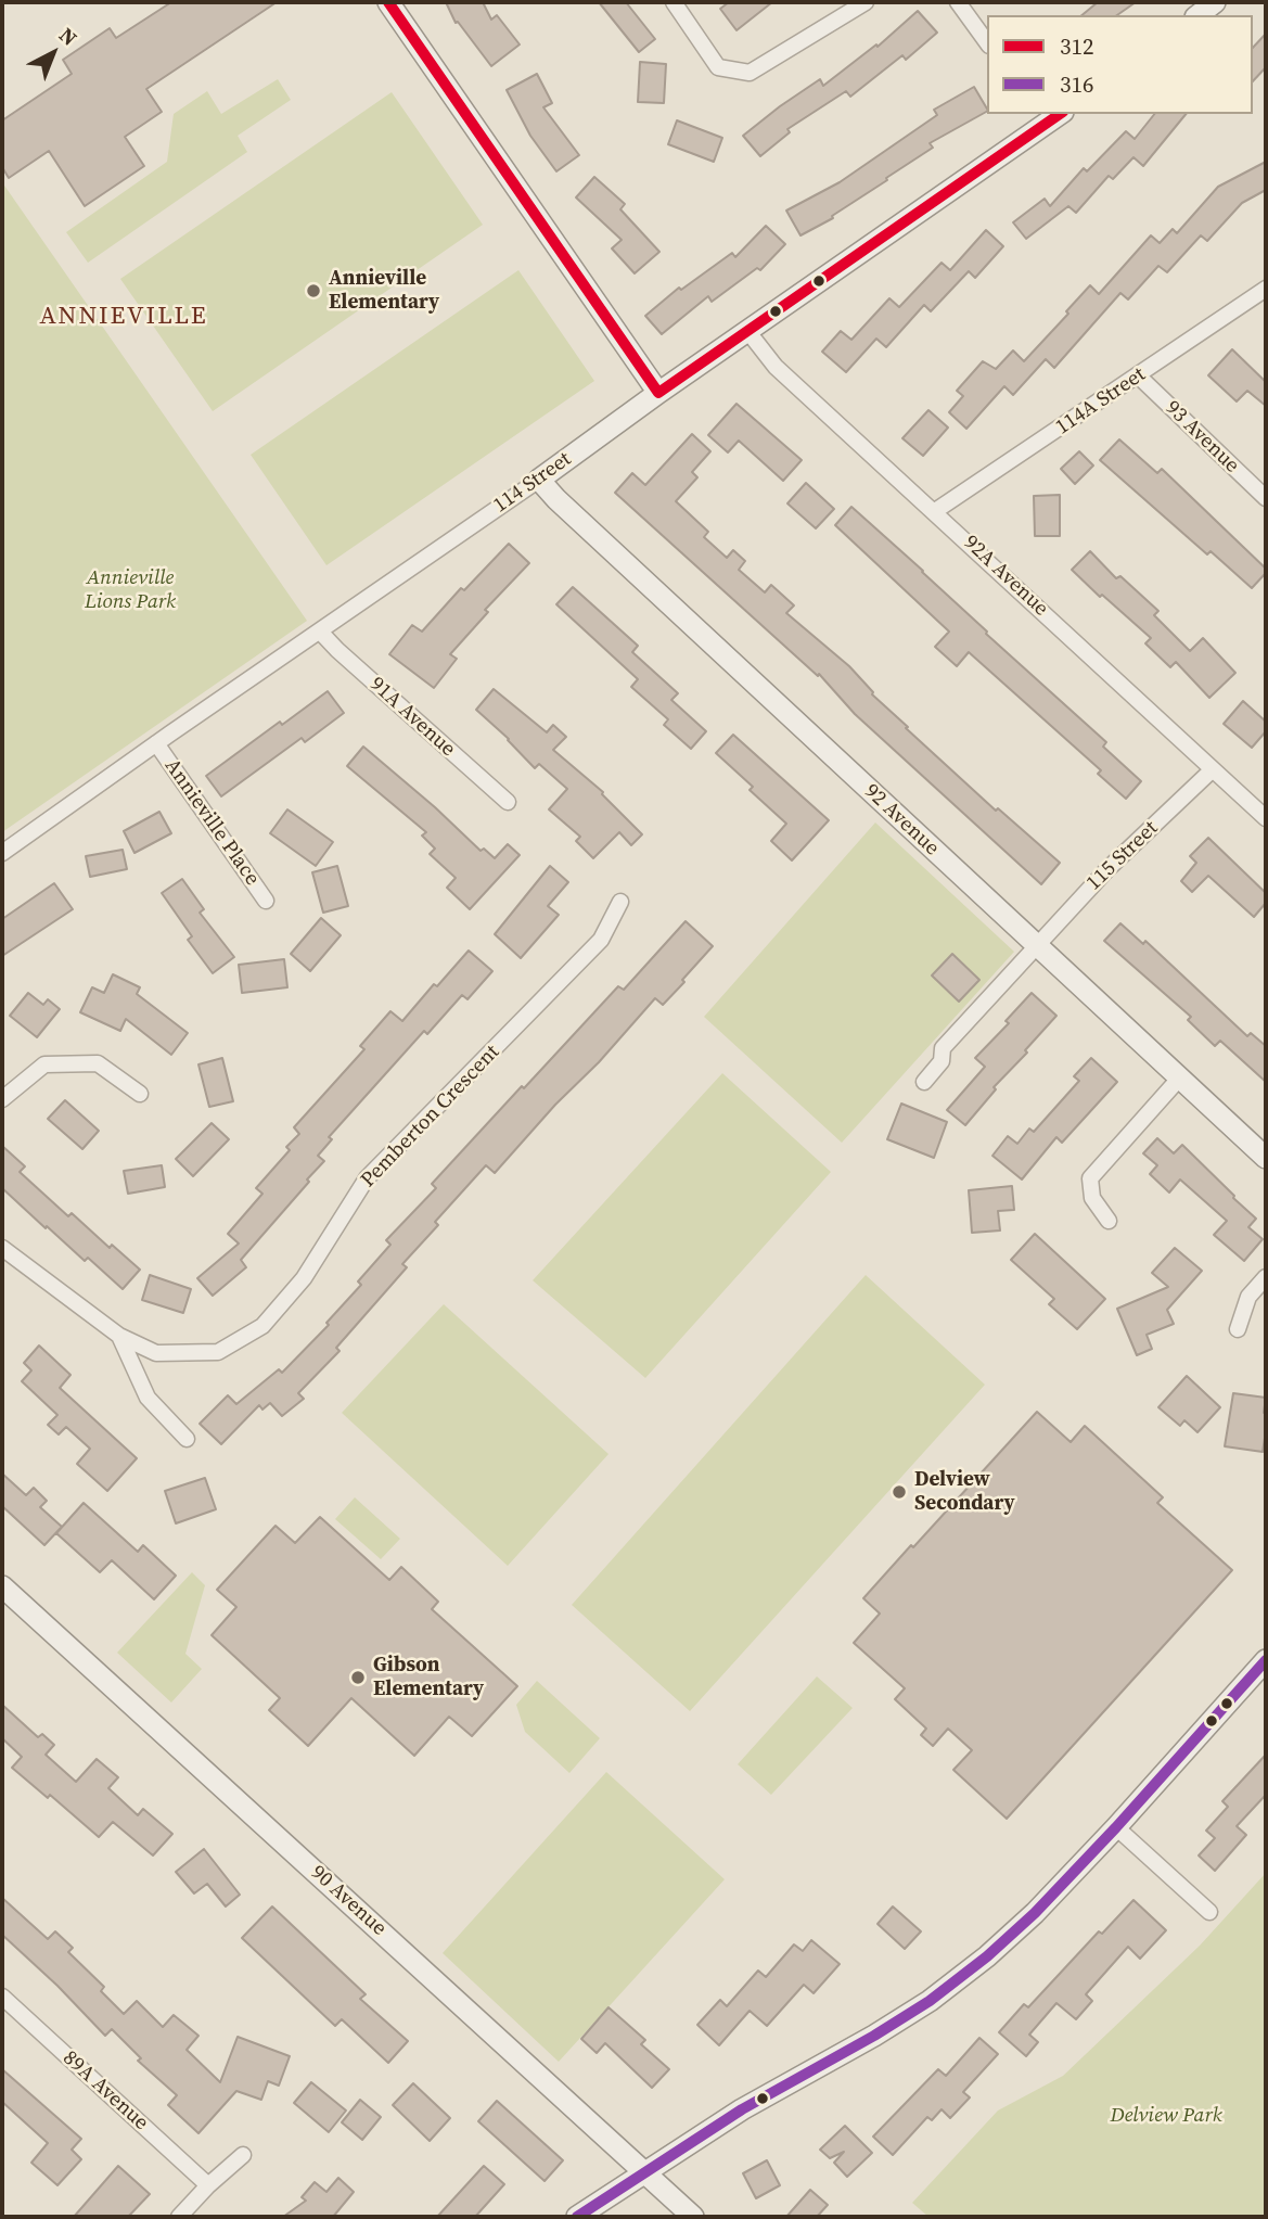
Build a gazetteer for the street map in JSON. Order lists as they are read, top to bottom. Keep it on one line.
{"streets":{"street":["114A Street","93 Avenue","114 Street","92A Avenue","91A Avenue","92 Avenue","Annieville Place","115 Street","Pemberton Crescent","90 Avenue","89A Avenue"]},"crossings":[["114A Street","93 Avenue"],["114A Street","92A Avenue"],["114 Street","92A Avenue"],["114 Street","91A Avenue"],["114 Street","92 Avenue"],["114 Street","Annieville Place"],["92A Avenue","115 Street"],["92 Avenue","115 Street"]],"districts":["ANNIEVILLE"],"parks":["Annieville Lions Park","Delview Park"],"places":["Annieville Elementary","Delview Secondary","Gibson Elementary"],"lines":["transit line 312","transit line 316"],"legend":["312","316"],"north":"top right"}
